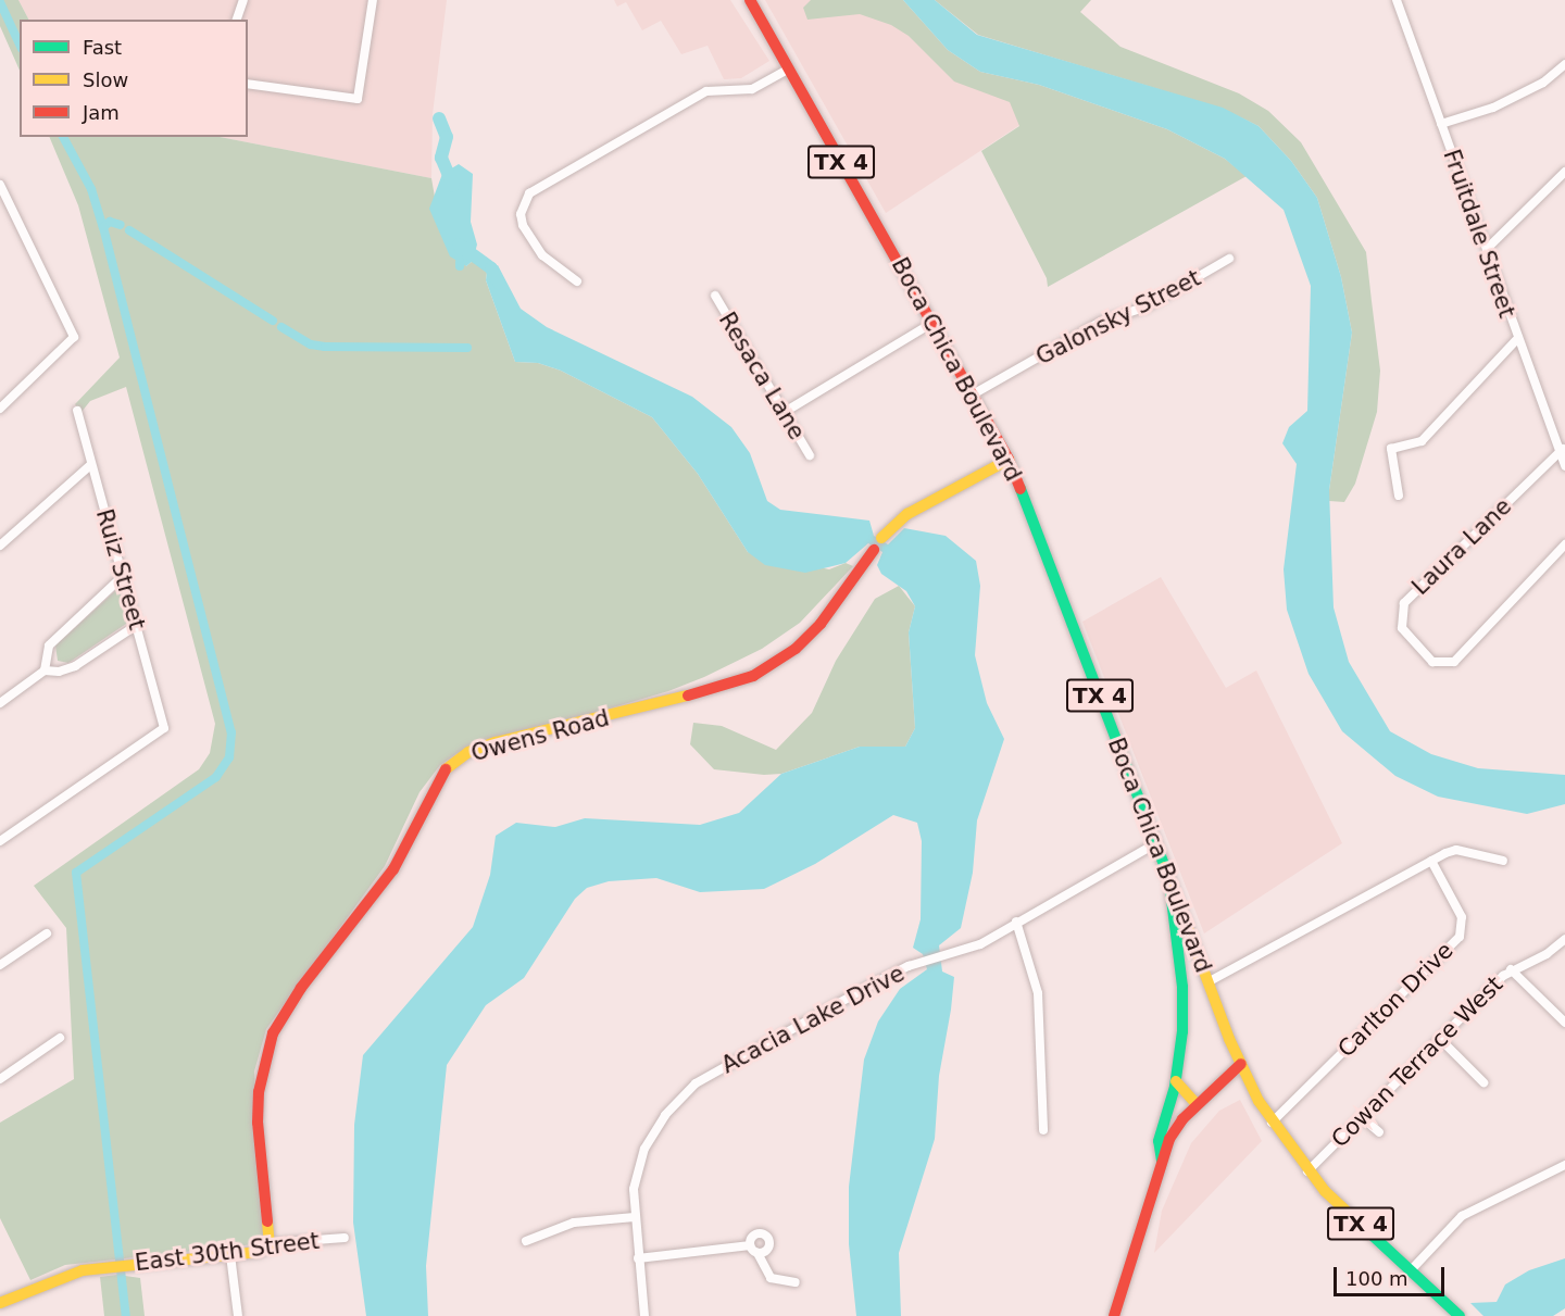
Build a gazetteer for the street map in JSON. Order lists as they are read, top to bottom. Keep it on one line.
{"streets":{"main road":["TX 4","Boca Chica Boulevard","Owens Road","East 30th Street"],"street":["Fruitdale Street","Galonsky Street","Resaca Lane","Laura Lane","Ruiz Street","Carlton Drive","Acacia Lake Drive","Cowan Terrace West"]},"crossings":[["Fruitdale Street","Laura Lane"],["Galonsky Street","Boca Chica Boulevard"],["Boca Chica Boulevard","Carlton Drive"],["Boca Chica Boulevard","Acacia Lake Drive"],["Boca Chica Boulevard","Cowan Terrace West"],["Owens Road","East 30th Street"]],"legend":["Fast","Slow","Jam"],"scale_bar":"100 m"}
